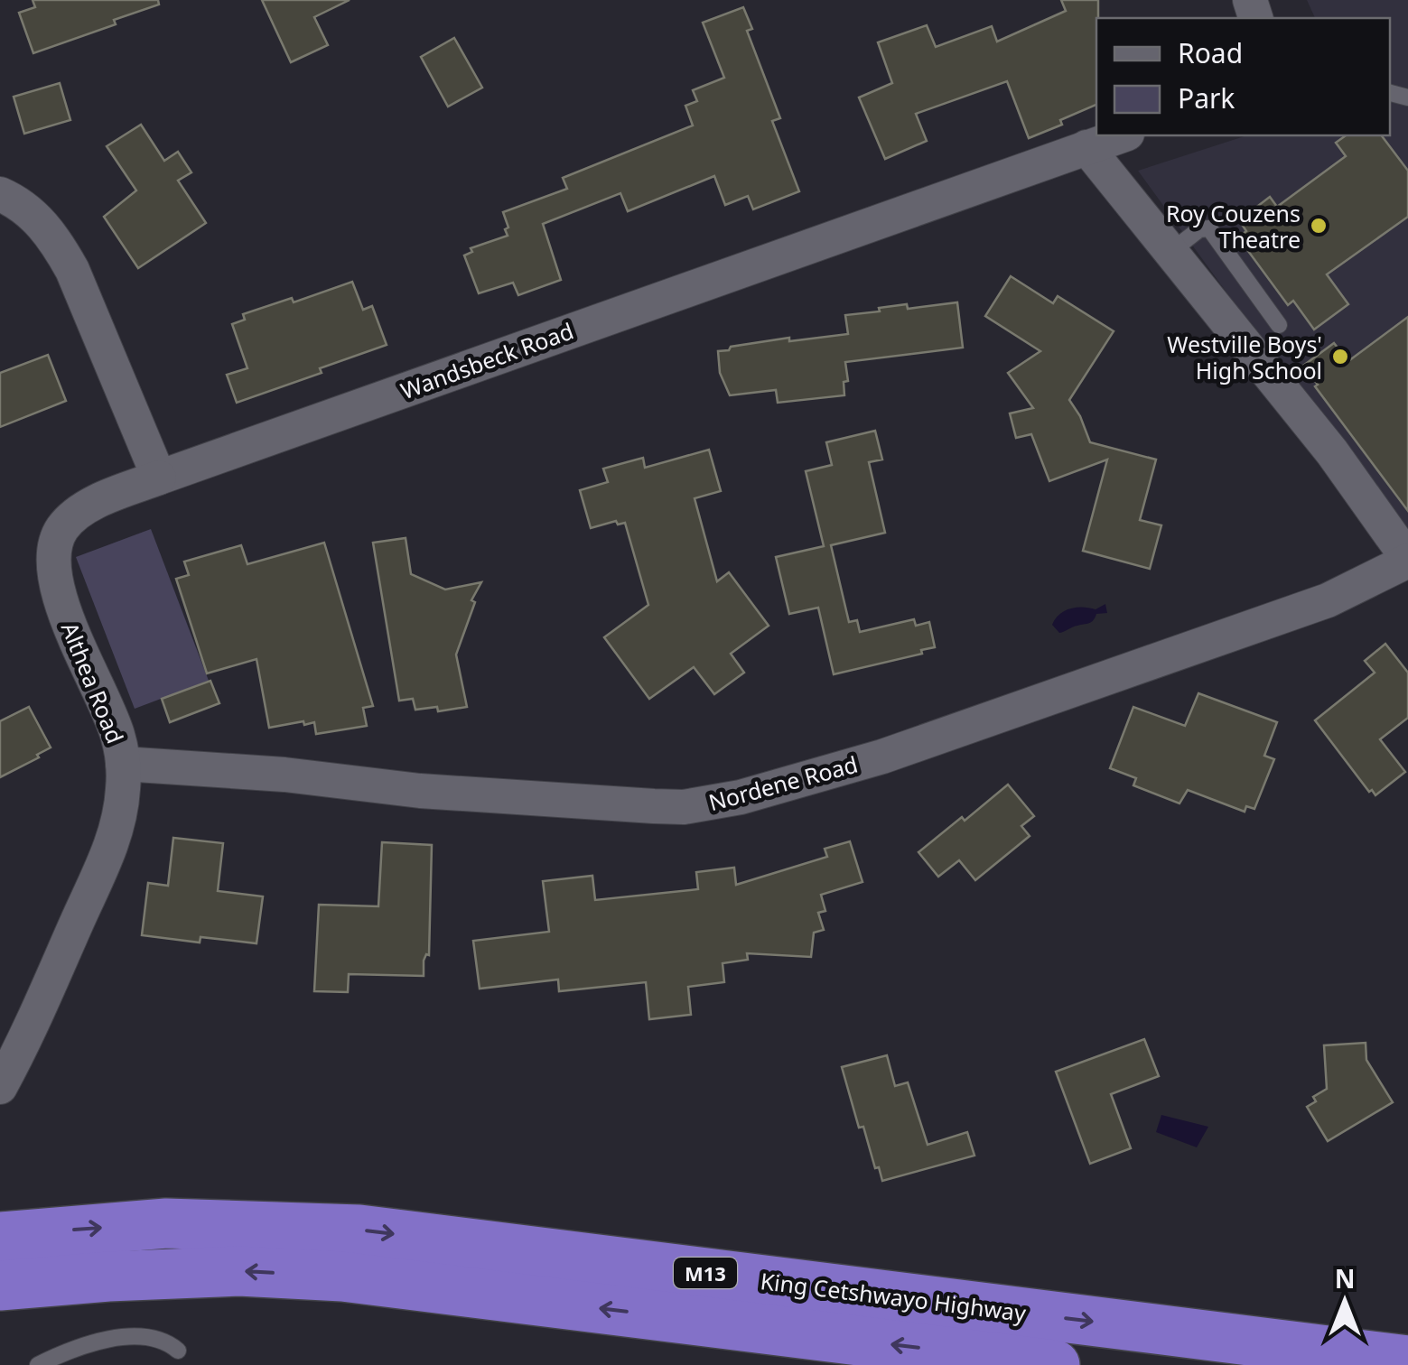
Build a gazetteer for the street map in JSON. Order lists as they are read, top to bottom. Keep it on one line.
{"streets":{"highway":["M13","King Cetshwayo Highway"],"street":["Wandsbeck Road","Althea Road","Nordene Road"]},"crossings":[["Wandsbeck Road","Althea Road"],["Wandsbeck Road","Nordene Road"],["Althea Road","Nordene Road"]],"places":["Roy Couzens Theatre","Westville Boys' High School"],"legend":["Road","Park"],"north":"top"}
